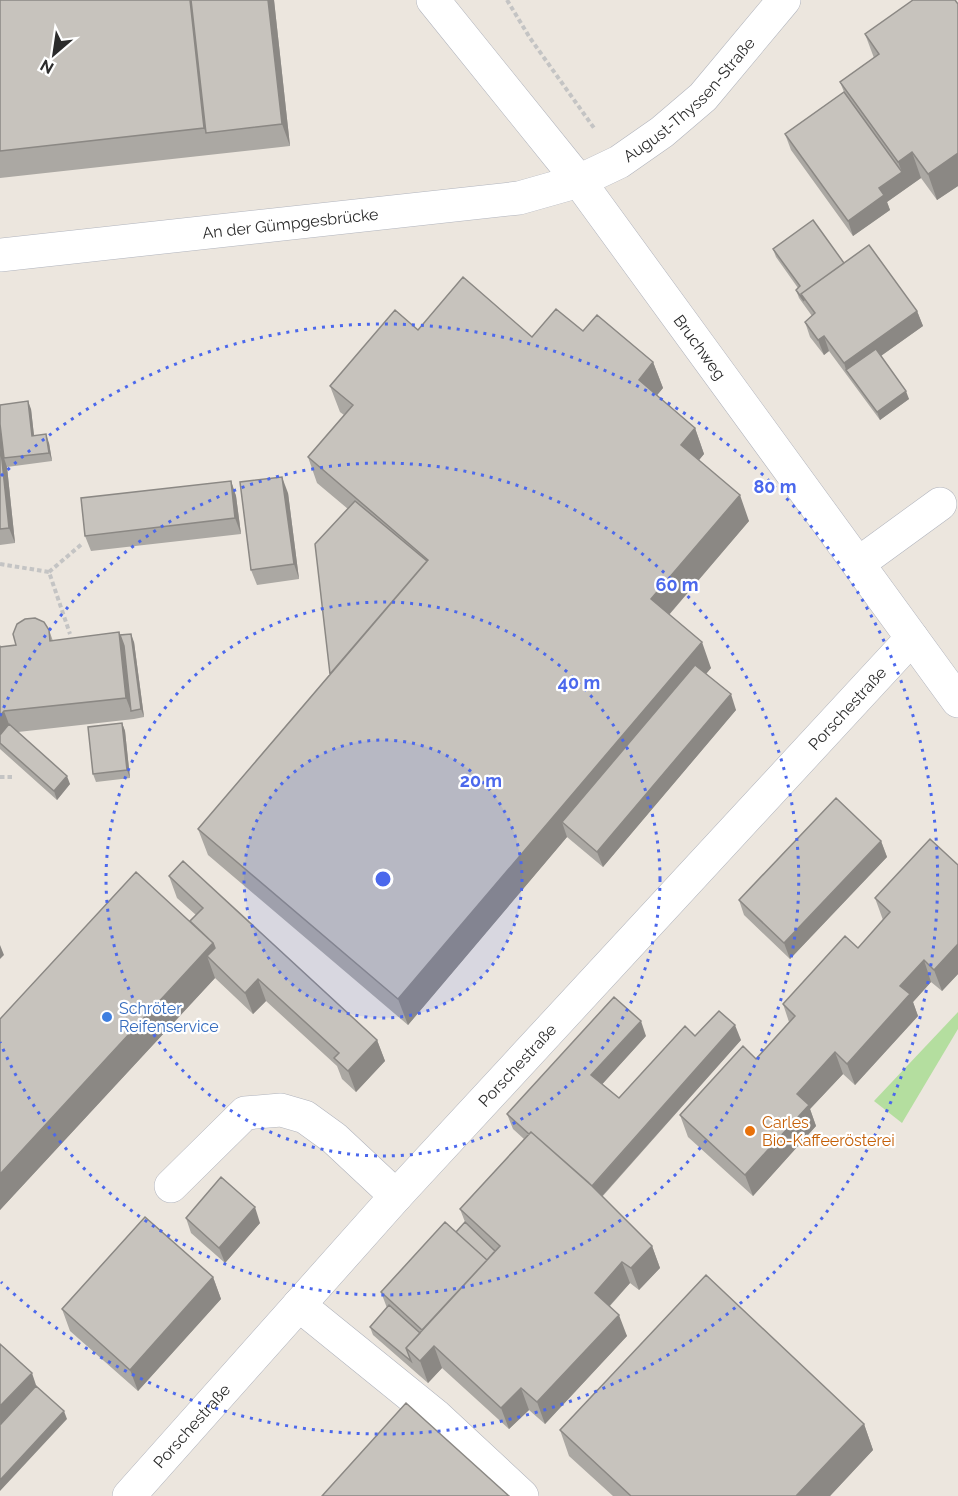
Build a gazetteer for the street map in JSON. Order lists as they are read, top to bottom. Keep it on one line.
{"streets":{"street":["August-Thyssen-Straße","An der Gümpgesbrücke","Bruchweg","Porschestraße"]},"crossings":[["August-Thyssen-Straße","An der Gümpgesbrücke"],["August-Thyssen-Straße","Bruchweg"],["An der Gümpgesbrücke","Bruchweg"],["Bruchweg","Porschestraße"]],"places":["Schröter Reifenservice","Carles Bio-Kaffeerösterei"],"north":"bottom left","rings":["80 m","60 m","40 m","20 m"]}
